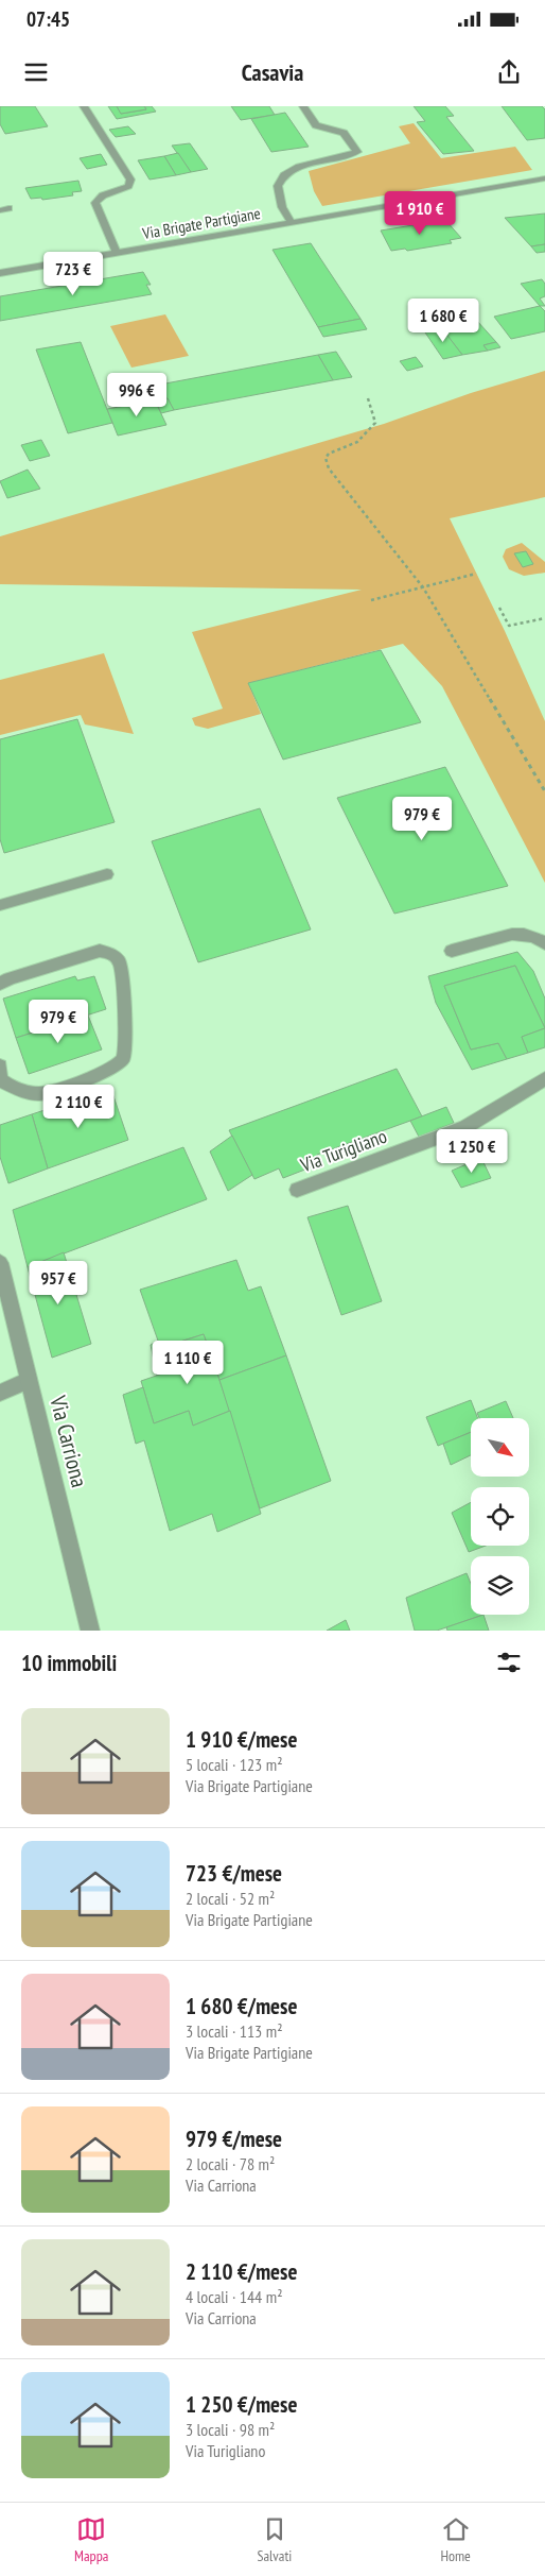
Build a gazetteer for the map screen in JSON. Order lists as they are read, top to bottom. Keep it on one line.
{"streets":{"street":["Via Brigate Partigiane","Via Turigliano","Via Carriona"]},"north":"bottom right","page":{"status":"07:45","header":"Casavia","price":["1 910 €","723 €","1 680 €","996 €","979 €","979 €","2 110 €","1 250 €","957 €","1 110 €"],"heading":"10 immobili","list":[{"name":"1 910 €/mese","note":"5 locali · 123 m² · Via Brigate Partigiane"},{"name":"723 €/mese","note":"2 locali · 52 m² · Via Brigate Partigiane"},{"name":"1 680 €/mese","note":"3 locali · 113 m² · Via Brigate Partigiane"},{"name":"979 €/mese","note":"2 locali · 78 m² · Via Carriona"},{"name":"2 110 €/mese","note":"4 locali · 144 m² · Via Carriona"},{"name":"1 250 €/mese","note":"3 locali · 98 m² · Via Turigliano"}],"tabs":["Mappa","Salvati","Home"]}}
